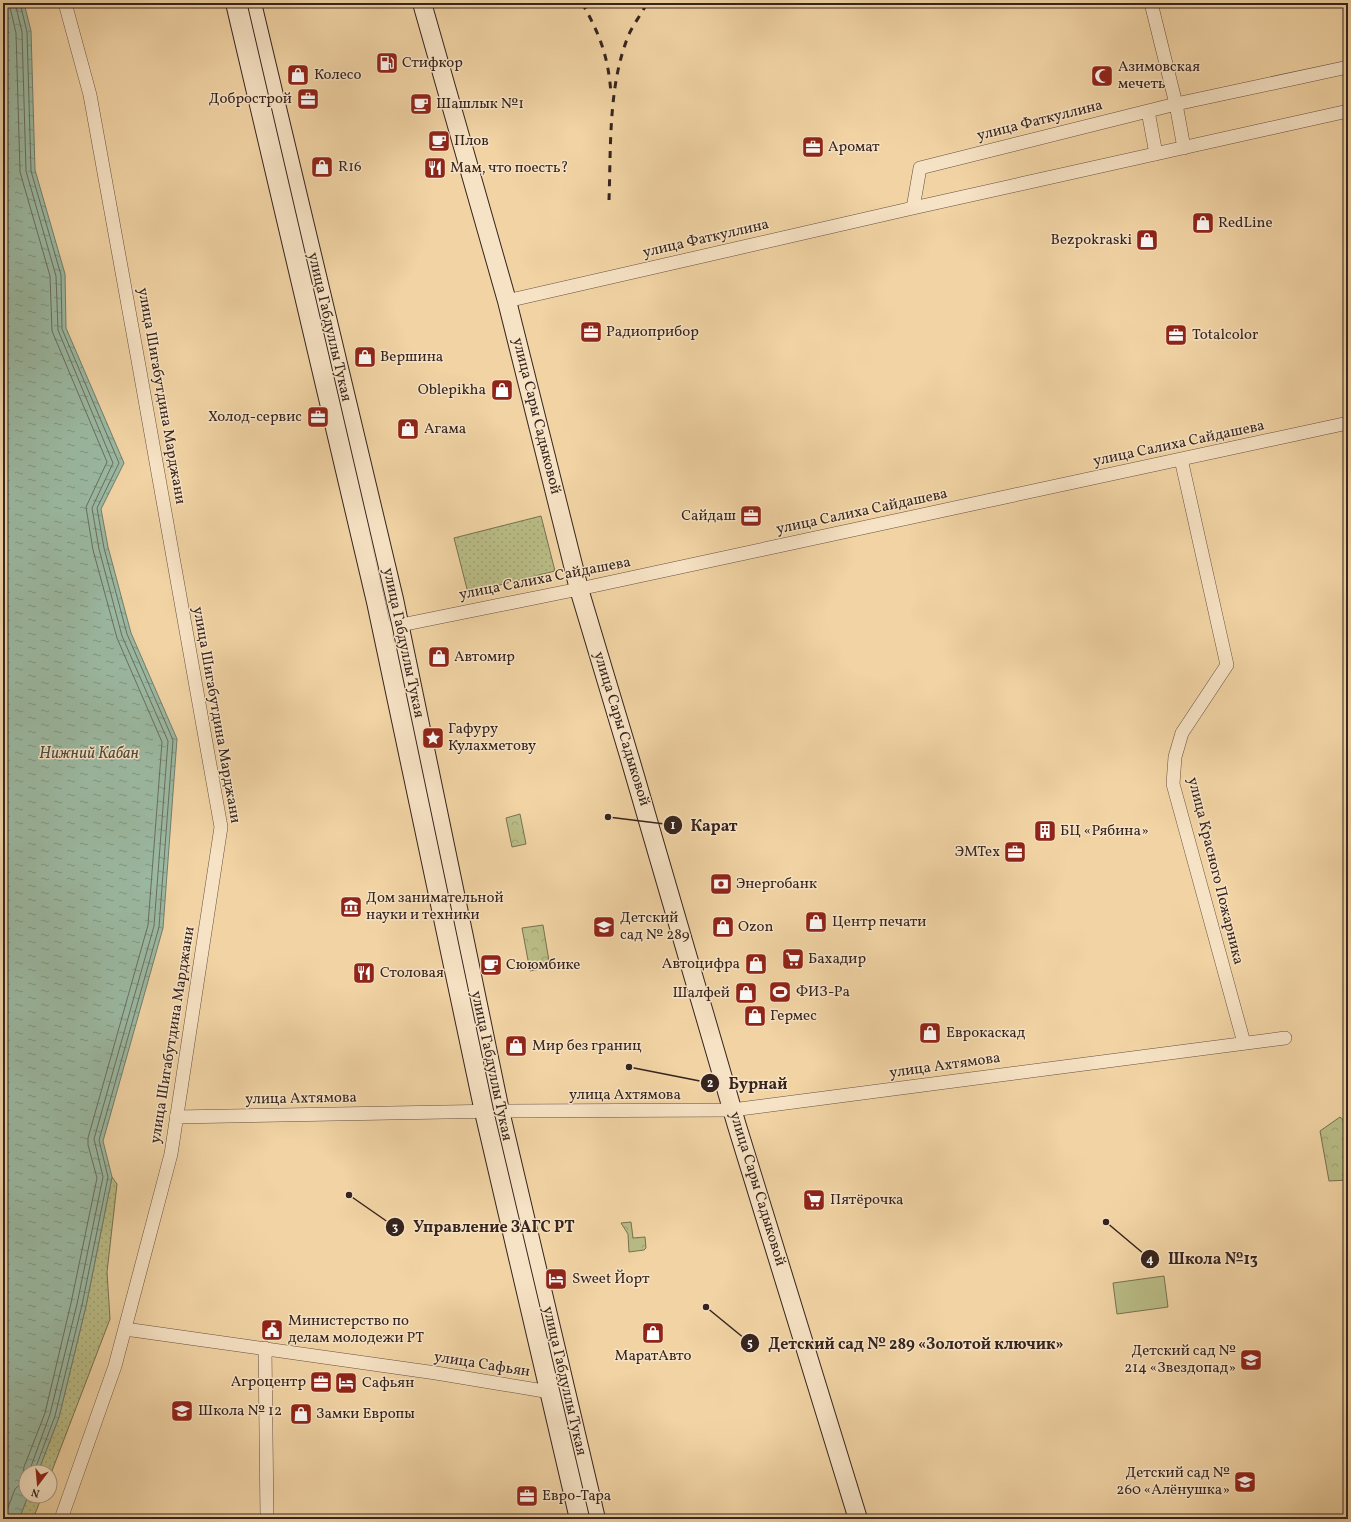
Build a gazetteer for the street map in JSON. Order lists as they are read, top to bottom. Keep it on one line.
{"streets":{"main road":["улица Габдуллы Тукая","улица Сары Садыковой"],"street":["улица Фаткуллина","улица Шигабутдина Марджани","улица Салиха Сайдашева","улица Красного Пожарника","улица Ахтямова","улица Сафьян"]},"crossings":[["улица Фаткуллина","улица Сары Садыковой"],["улица Габдуллы Тукая","улица Салиха Сайдашева"],["улица Габдуллы Тукая","улица Ахтямова"],["улица Габдуллы Тукая","улица Сафьян"],["улица Шигабутдина Марджани","улица Ахтямова"],["улица Шигабутдина Марджани","улица Сафьян"],["улица Сары Садыковой","улица Салиха Сайдашева"],["улица Сары Садыковой","улица Ахтямова"],["улица Салиха Сайдашева","улица Красного Пожарника"],["улица Красного Пожарника","улица Ахтямова"]],"water":["Нижний Кабан"],"places":{"fuel station":["Стифкор"],"shop":["Колесо","R16","RedLine","Bezpokraski","Вершина","Oblepikha","Агама","Автомир","Центр печати","Ozon","Автоцифра","Шалфей","Гермес","Еврокаскад","Мир без границ","МаратАвто","Замки Европы"],"mosque":["Азимовская мечеть"],"office":["Добрострой","Аромат","Радиоприбор","Totalcolor","Холод-сервис","Сайдаш","ЭМТех","Агроцентр","Евро-Тара"],"cafe":["Шашлык №1","Плов","Сююмбике"],"restaurant":["Мам, что поесть?","Столовая"],"place":["Гафуру Кулахметову"],"other":["Карат","Бурнай","Управление ЗАГС РТ","Школа №13","Детский сад № 289 «Золотой ключик»"],"building":["БЦ «Рябина»"],"bank":["Энергобанк"],"museum":["Дом занимательной науки и техники"],"school or university":["Детский сад № 289","Детский сад № 214 «Звездопад»","Школа № 12","Детский сад № 260 «Алёнушка»"],"supermarket":["Бахадир","Пятёрочка"],"sports":["ФИЗ-Ра"],"hotel":["Sweet Йорт","Сафьян"],"public building":["Министерство по делам молодежи РТ"]},"north":"bottom"}
